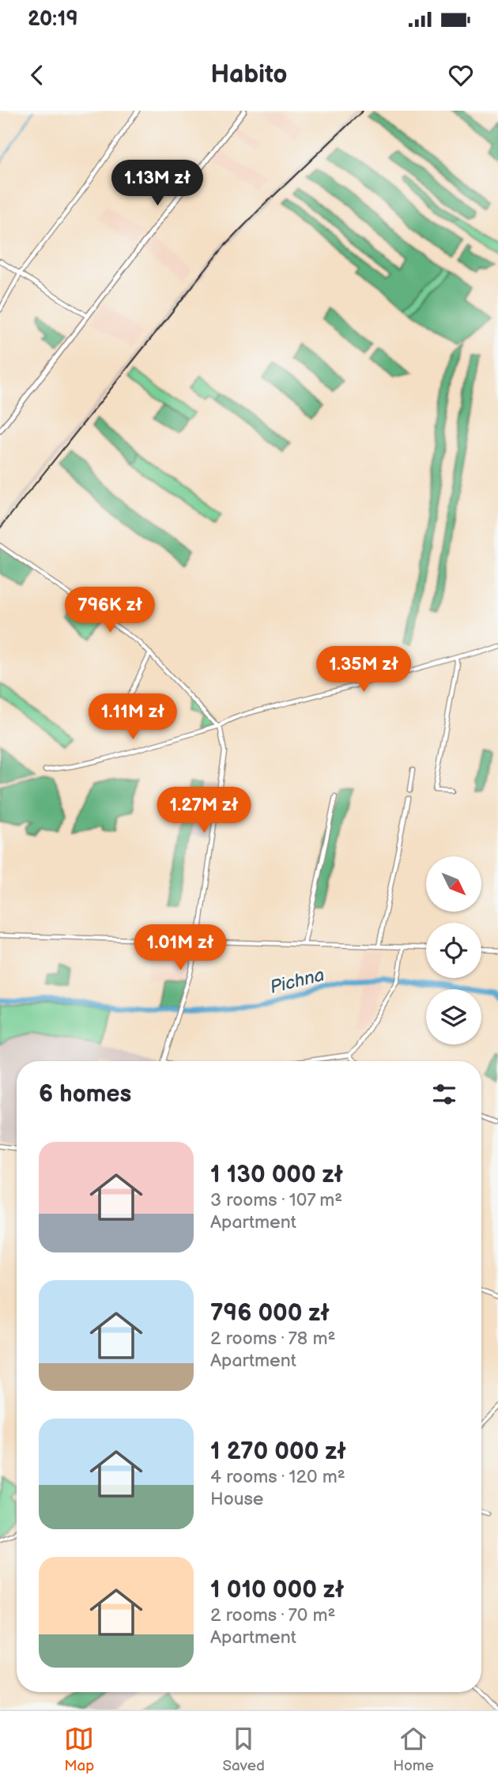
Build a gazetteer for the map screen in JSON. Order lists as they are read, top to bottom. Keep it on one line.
{"water":["Pichna"],"north":"bottom right","page":{"status":"20:19","header":"Habito","price":["1.13M zł","796K zł","1.35M zł","1.11M zł","1.27M zł","1.01M zł"],"heading":"6 homes","list":[{"name":"1 130 000 zł","note":"3 rooms · 107 m² · Apartment"},{"name":"796 000 zł","note":"2 rooms · 78 m² · Apartment"},{"name":"1 270 000 zł","note":"4 rooms · 120 m² · House"},{"name":"1 010 000 zł","note":"2 rooms · 70 m² · Apartment"}],"tabs":["Map","Saved","Home"]}}
